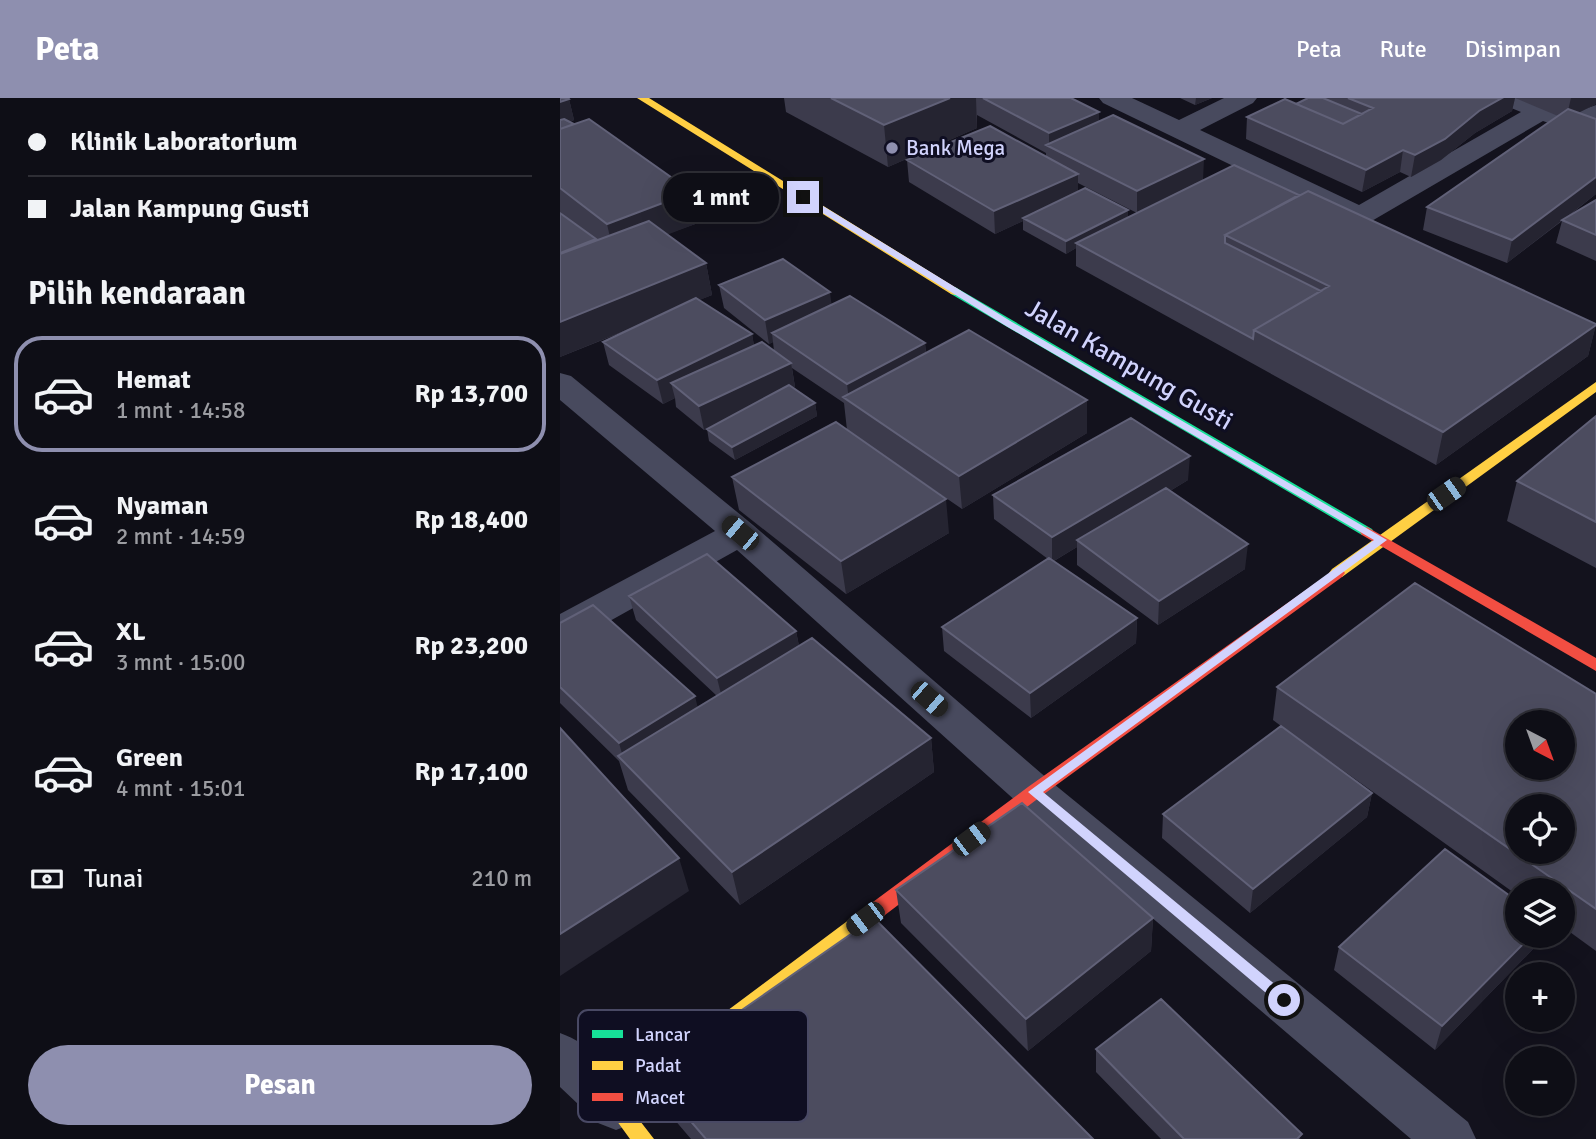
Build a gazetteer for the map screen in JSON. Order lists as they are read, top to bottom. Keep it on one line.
{"streets":{"street":["Jalan Kampung Gusti"]},"places":["Bank Mega"],"legend":["Lancar","Padat","Macet"],"north":"bottom right","page":{"header":"Peta","nav":["Peta","Rute","Disimpan"],"banner":["Klinik Laboratorium","Jalan Kampung Gusti"],"bubble":"1 mnt","heading":"Pilih kendaraan","list":[{"name":"Hemat","note":"1 mnt · 14:58","value":"Rp 13,700"},{"name":"Nyaman","note":"2 mnt · 14:59","value":"Rp 18,400"},{"name":"XL","note":"3 mnt · 15:00","value":"Rp 23,200"},{"name":"Green","note":"4 mnt · 15:01","value":"Rp 17,100"}],"map_buttons":["+","−"],"pay":["Tunai","210 m"],"buttons":"Pesan"}}
